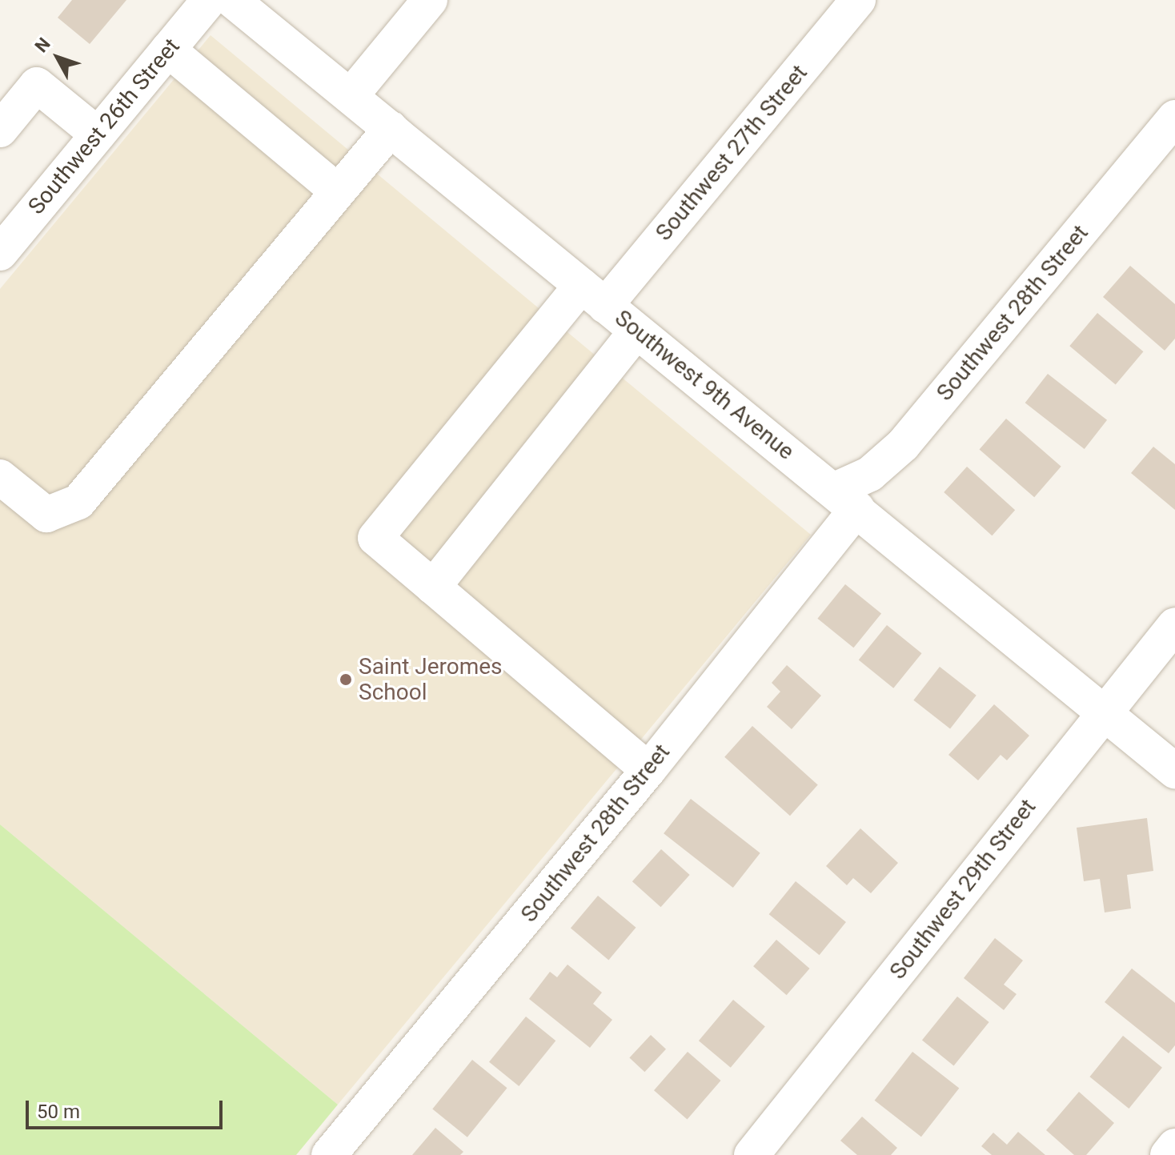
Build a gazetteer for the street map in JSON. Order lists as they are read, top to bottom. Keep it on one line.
{"streets":{"street":["Southwest 26th Street","Southwest 27th Street","Southwest 28th Street","Southwest 9th Avenue","Southwest 29th Street"]},"crossings":[["Southwest 27th Street","Southwest 9th Avenue"],["Southwest 28th Street","Southwest 9th Avenue"],["Southwest 9th Avenue","Southwest 29th Street"]],"places":["Saint Jeromes School"],"scale_bar":"50 m","north":"top left"}
